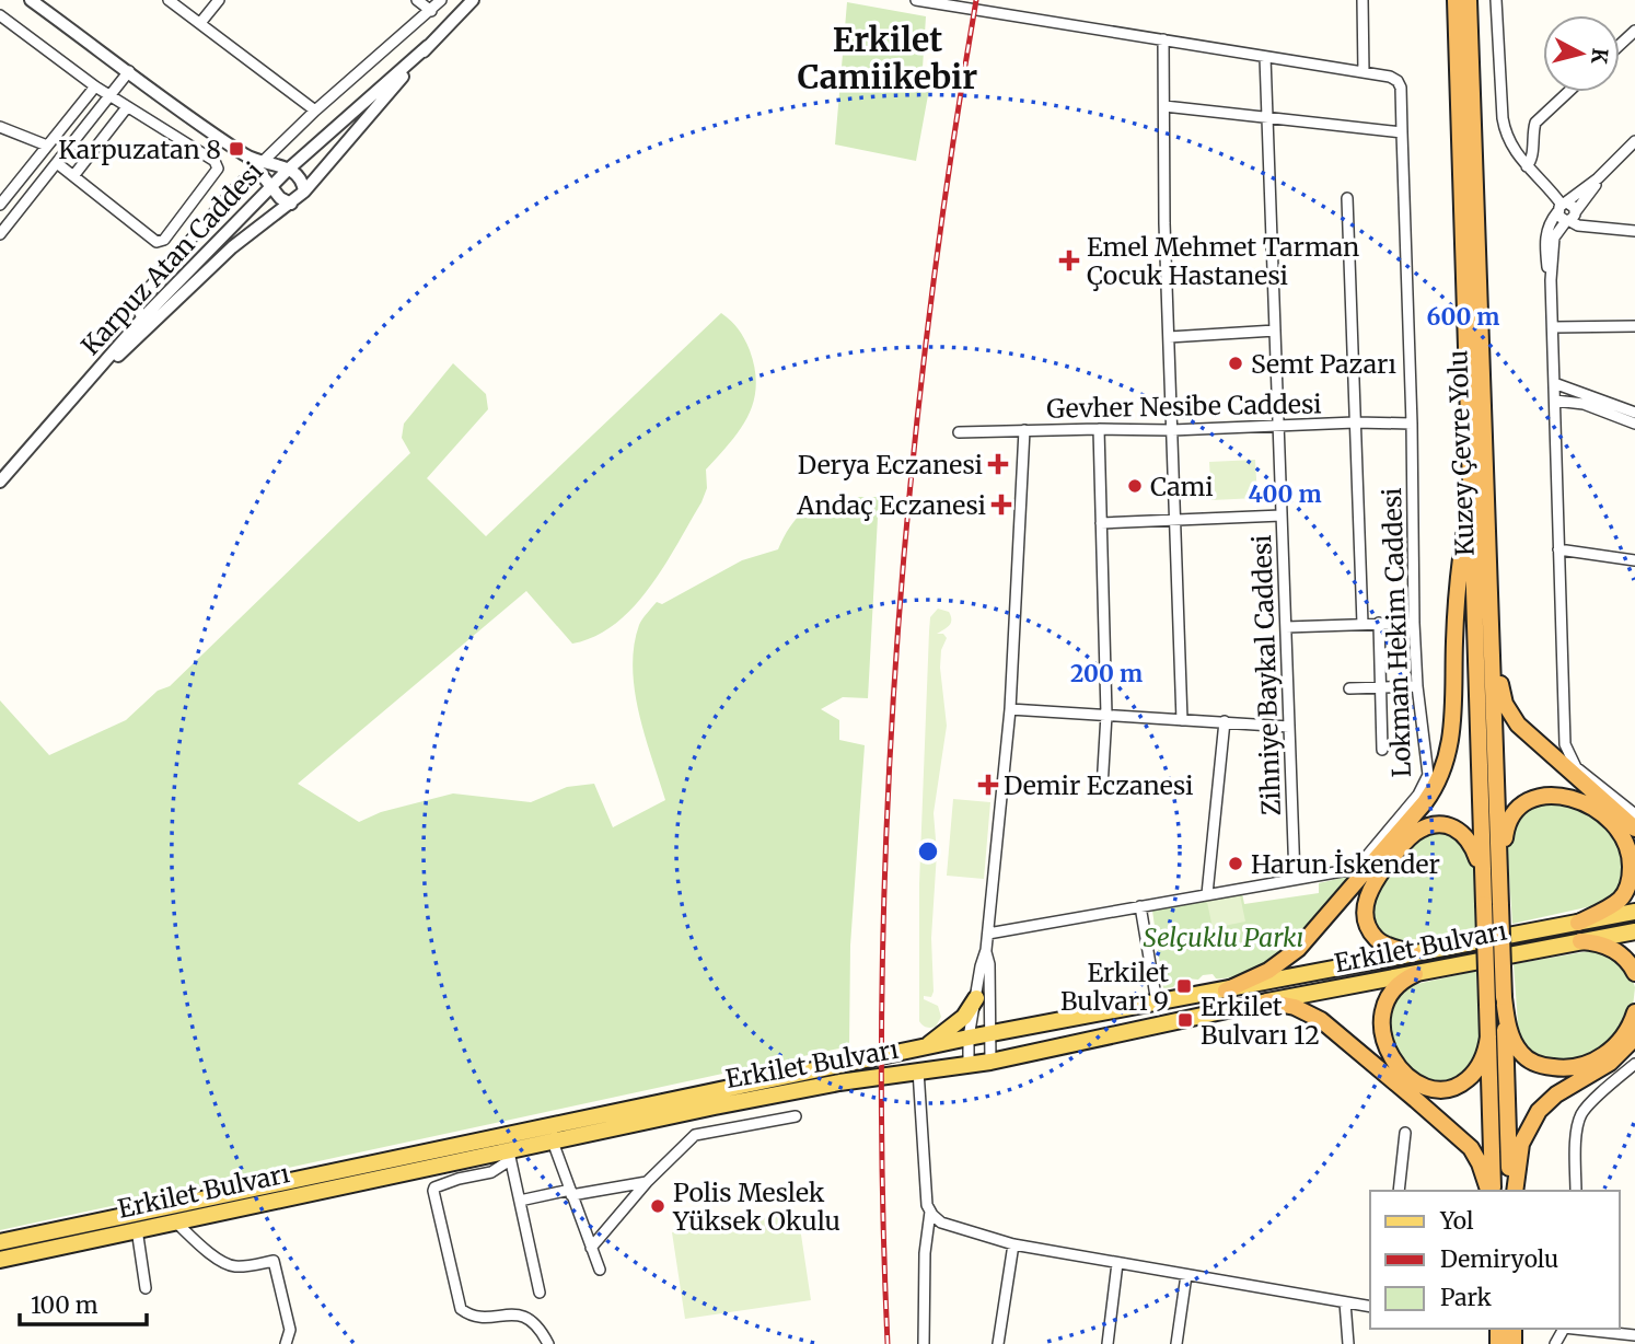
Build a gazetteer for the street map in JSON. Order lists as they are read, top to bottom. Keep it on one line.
{"streets":{"highway":["Kuzey Çevre Yolu"],"main road":["Erkilet Bulvarı"],"street":["Karpuz Atan Caddesi","Gevher Nesibe Caddesi","Lokman Hekim Caddesi","Zihniye Baykal Caddesi"]},"crossings":[["Gevher Nesibe Caddesi","Lokman Hekim Caddesi"],["Gevher Nesibe Caddesi","Zihniye Baykal Caddesi"],["Lokman Hekim Caddesi","Zihniye Baykal Caddesi"]],"districts":["Erkilet Camiikebir"],"parks":["Selçuklu Parkı"],"places":{"transit":["Karpuzatan 8","Erkilet Bulvarı 9","Erkilet Bulvarı 12"],"health":["Emel Mehmet Tarman Çocuk Hastanesi","Derya Eczanesi","Andaç Eczanesi","Demir Eczanesi"],"other":["Semt Pazarı","Cami","Harun İskender","Polis Meslek Yüksek Okulu"]},"legend":["Yol","Demiryolu","Park"],"scale_bar":"100 m","north":"right","rings":["600 m","400 m","200 m"]}
